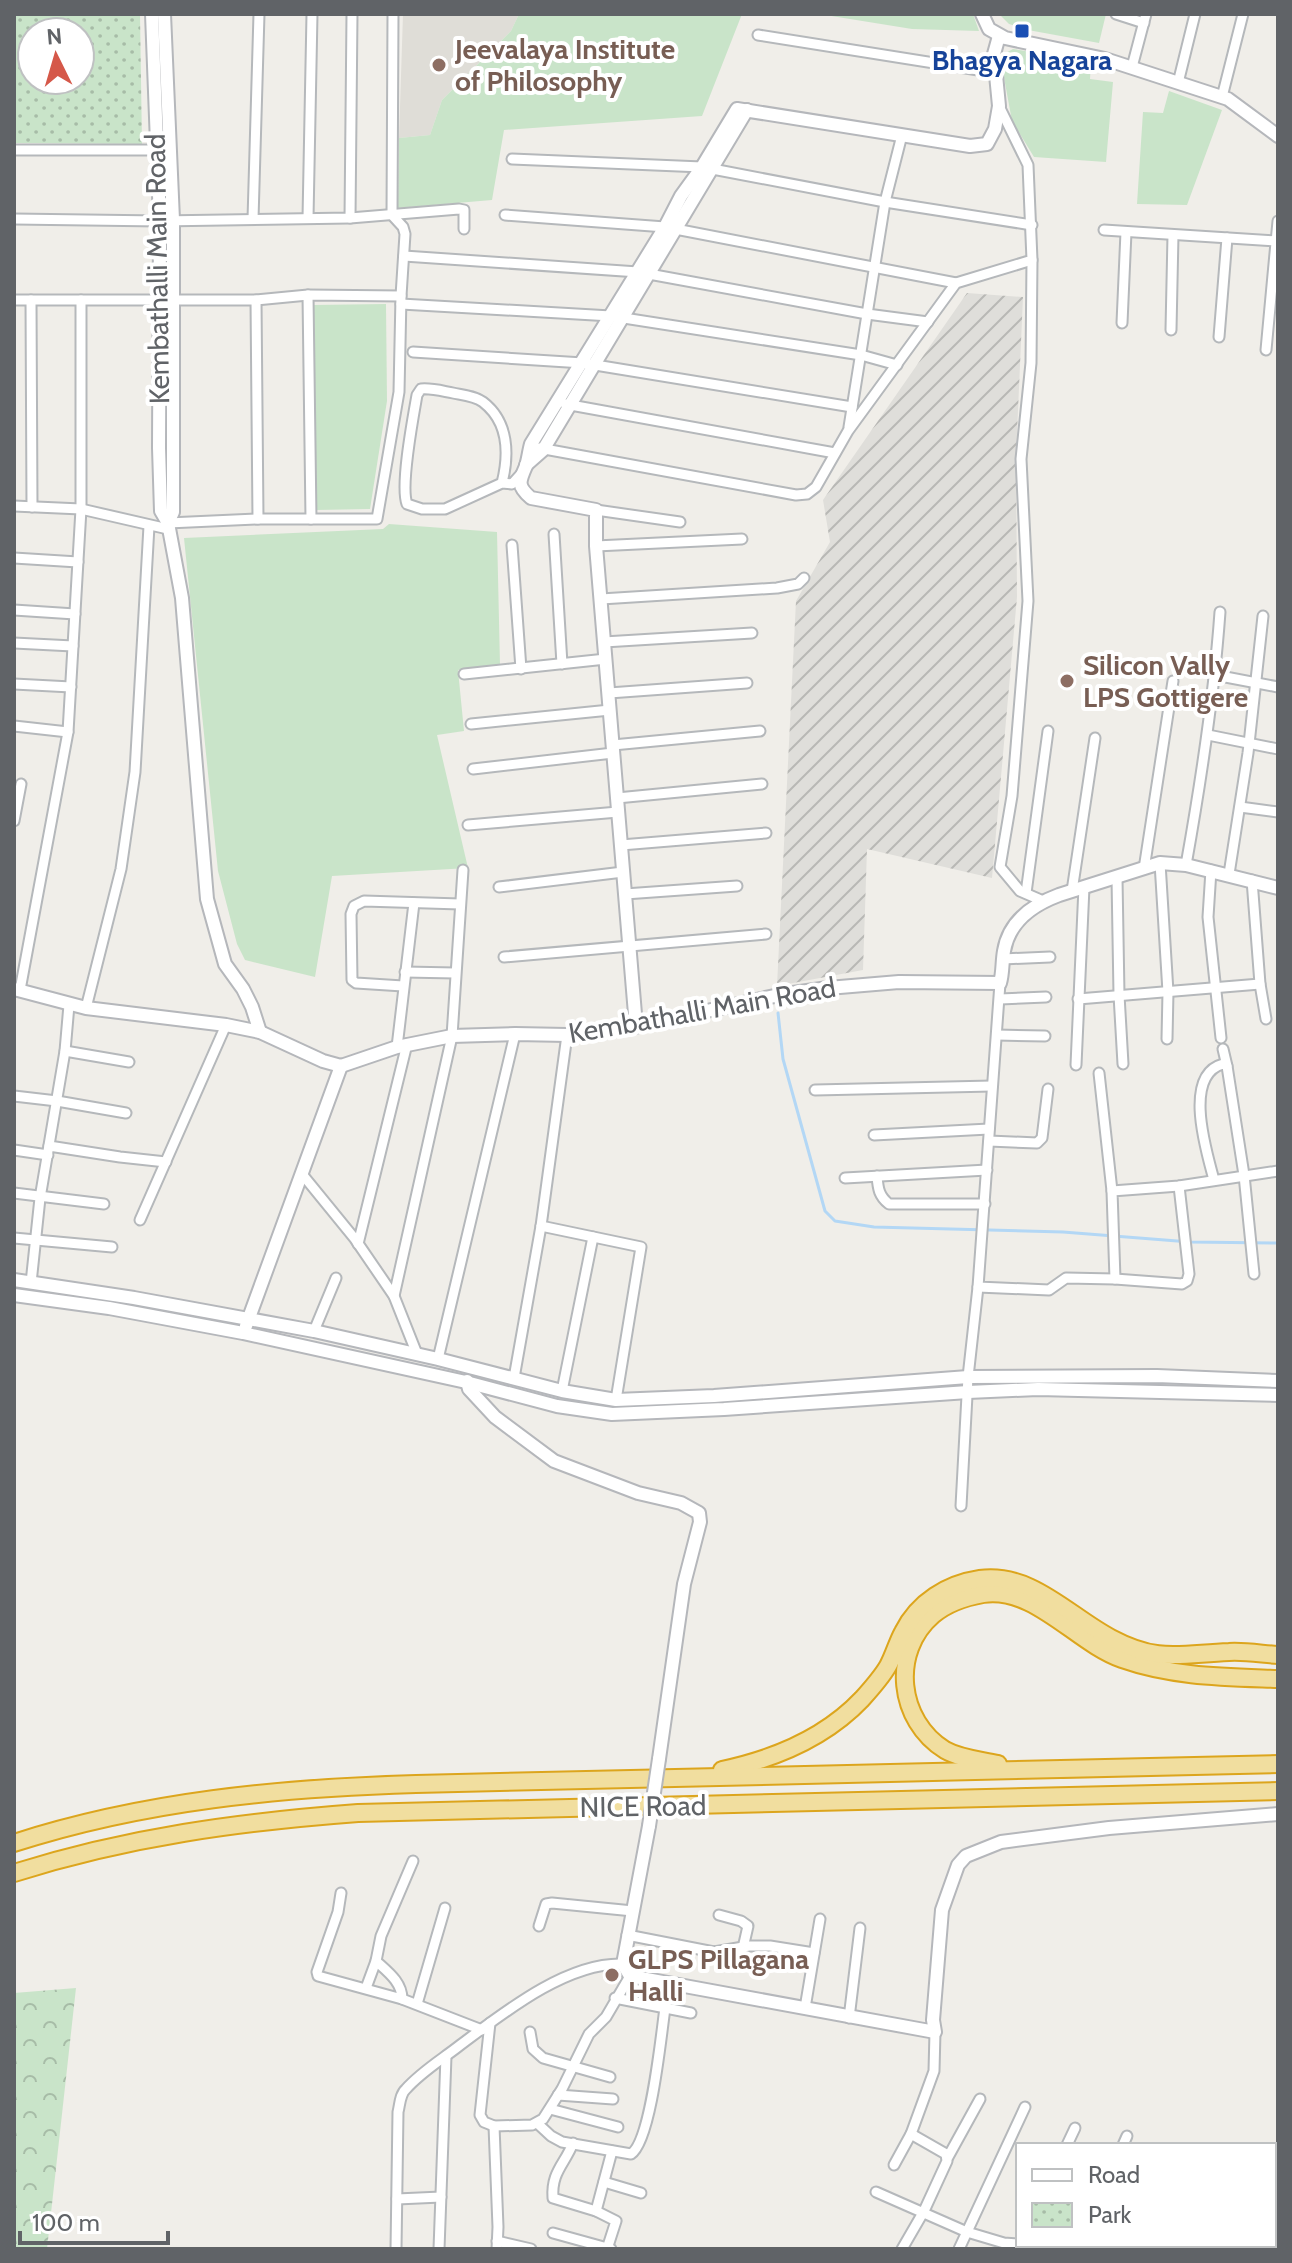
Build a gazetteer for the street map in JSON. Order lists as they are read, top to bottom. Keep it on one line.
{"streets":{"highway":["NICE Road"],"street":["Kembathalli Main Road"]},"places":{"transit":["Bhagya Nagara"],"other":["Jeevalaya Institute of Philosophy","Silicon Vally LPS Gottigere","GLPS Pillagana Halli"]},"legend":["Road","Park"],"scale_bar":"100 m","north":"top"}
